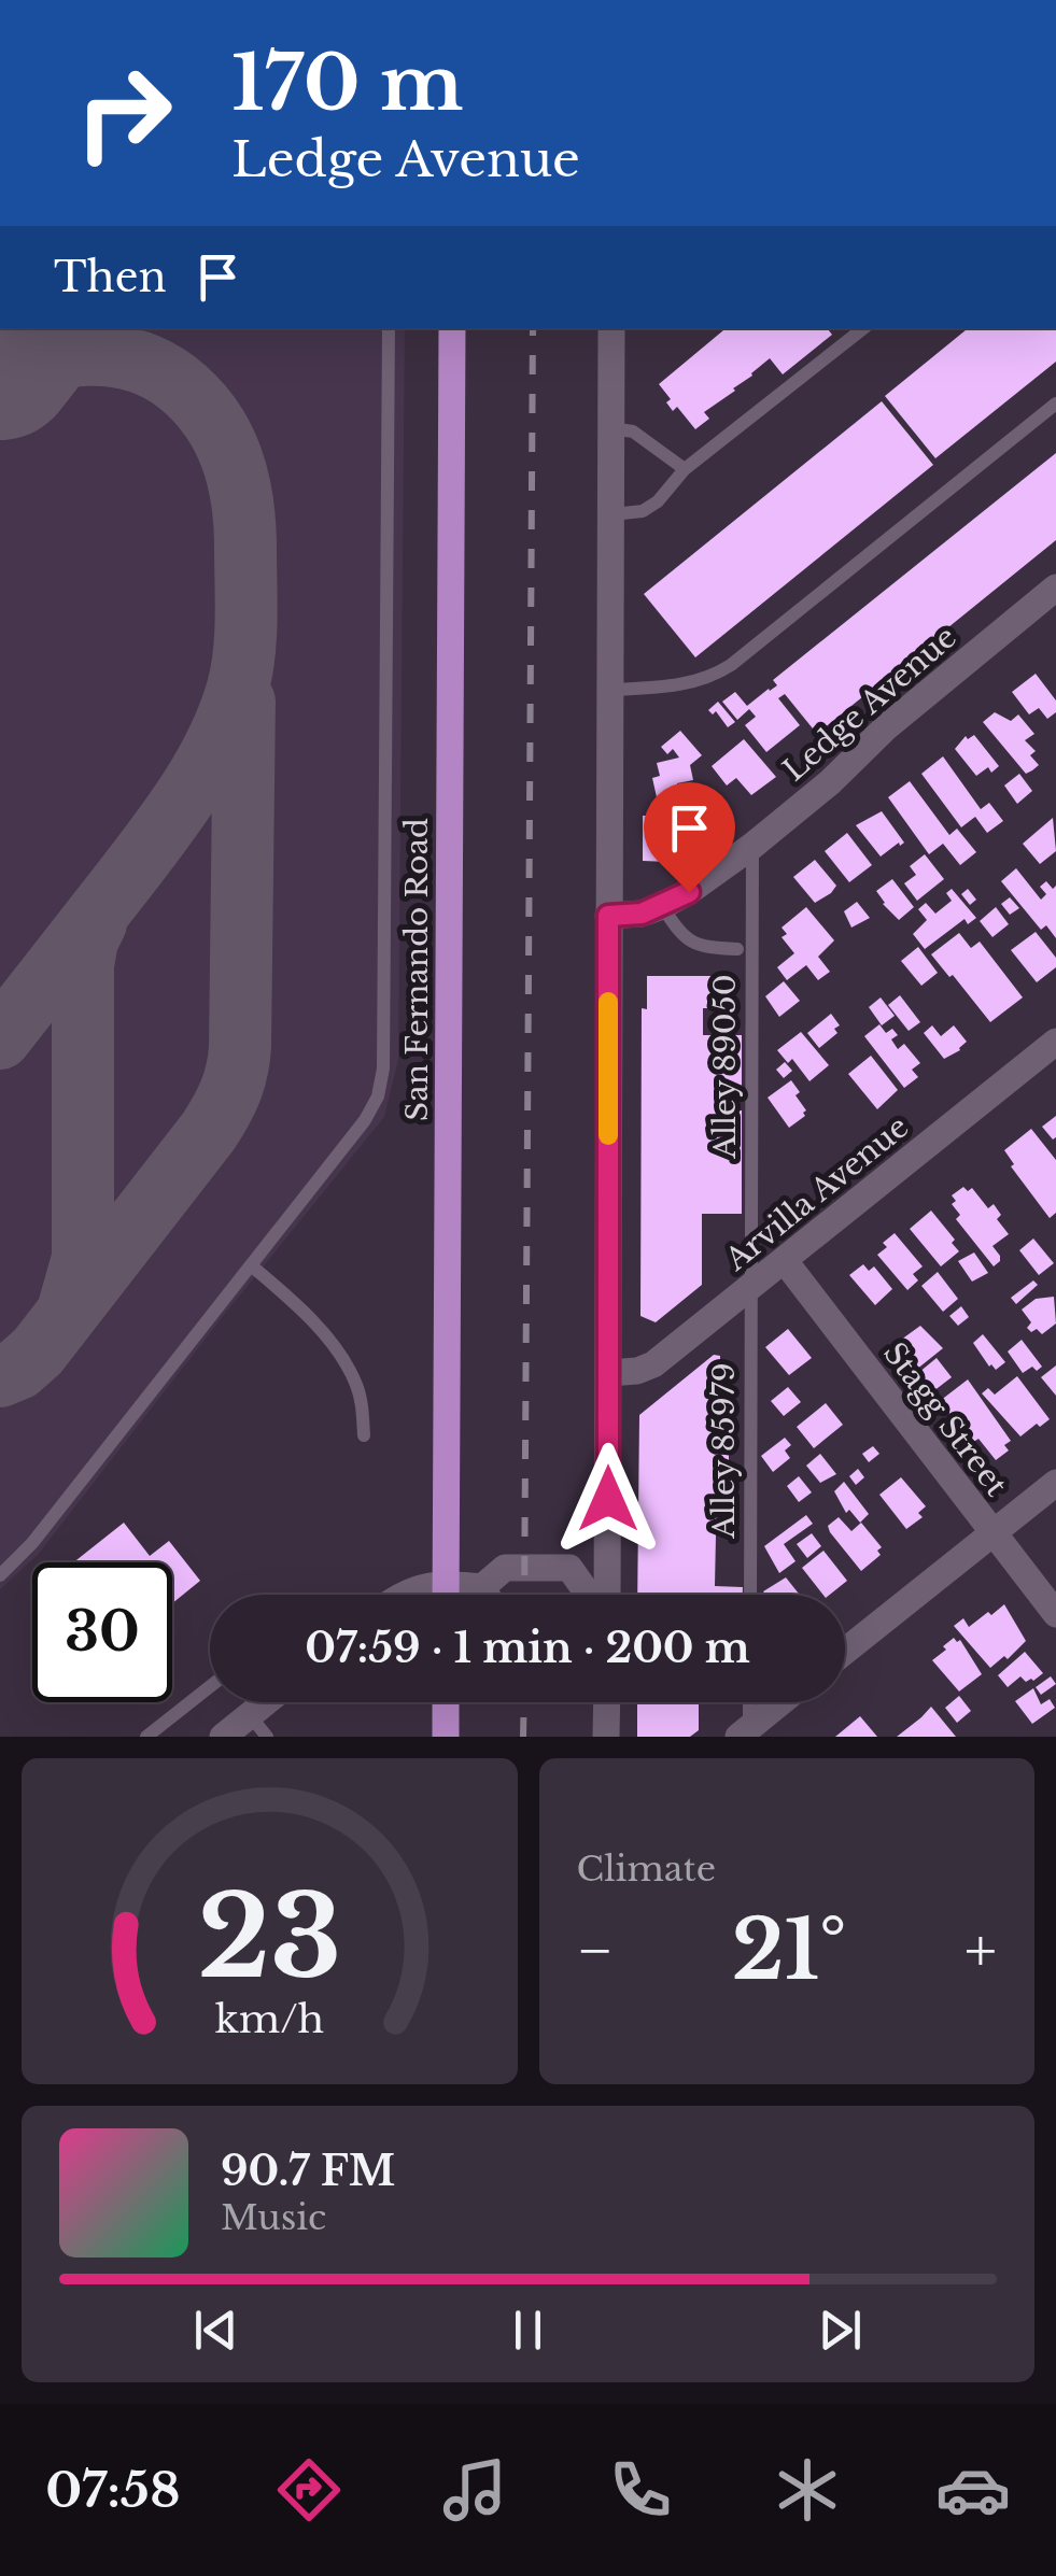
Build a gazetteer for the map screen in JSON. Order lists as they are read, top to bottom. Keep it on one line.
{"streets":{"main road":["San Fernando Road"],"street":["Ledge Avenue","Arvilla Avenue","Stagg Street"],"lane":["Alley 89050","Alley 85979"]},"crossings":[["Ledge Avenue","Alley 89050"],["Alley 89050","Arvilla Avenue"],["Alley 89050","Alley 85979"],["Arvilla Avenue","Stagg Street"],["Arvilla Avenue","Alley 85979"]],"page":{"turn":["170 m","Ledge Avenue"],"then":"Then","limit":"30","trip":"07:59 · 1 min · 200 m","tile":"Climate","heat":["−","21°","+"],"song":["90.7 FM","Music"],"tabs":"07:58","gauge":["23","km/h"]}}
